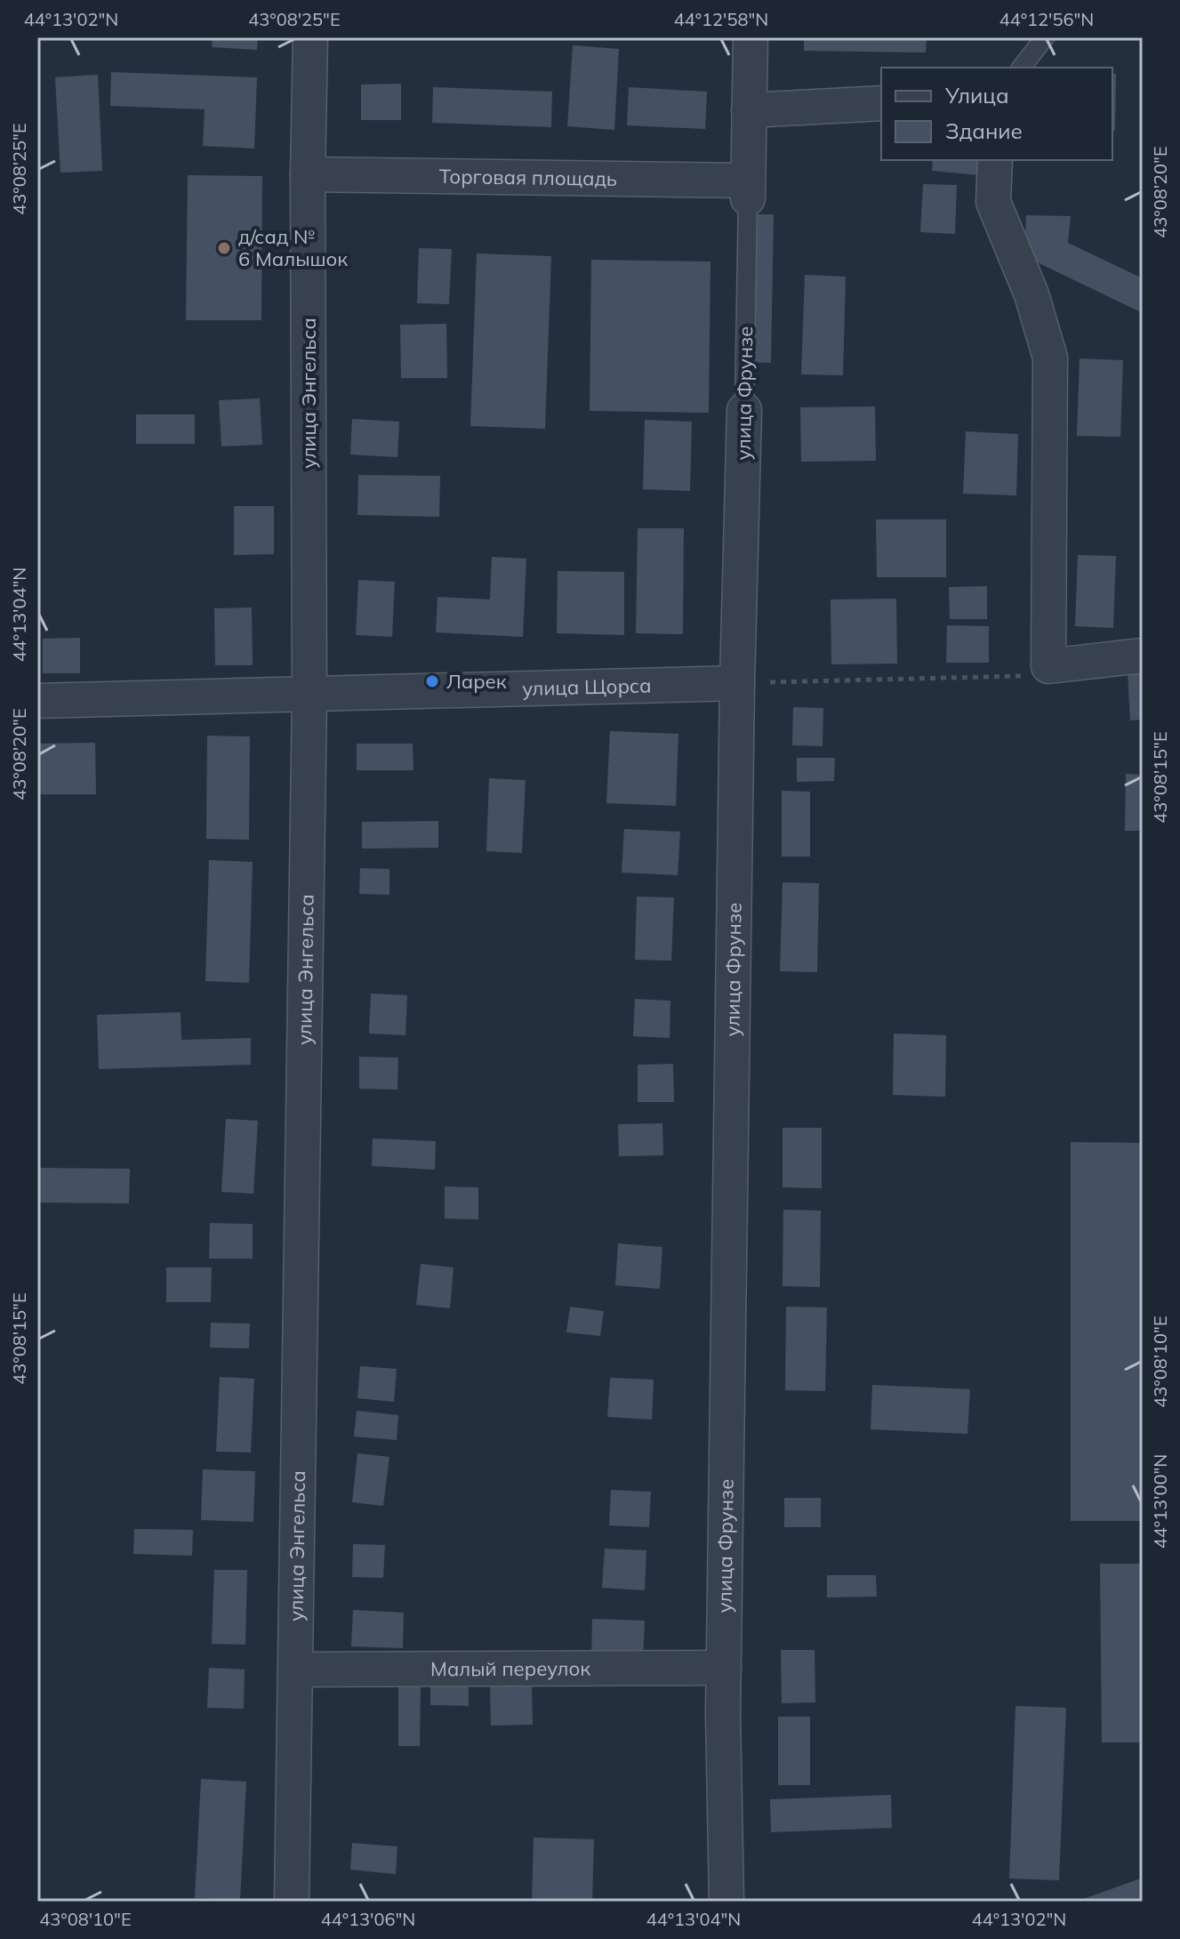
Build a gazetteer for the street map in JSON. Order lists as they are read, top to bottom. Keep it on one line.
{"streets":{"street":["Торговая площадь","улица Энгельса","улица Фрунзе","улица Щорса","Малый переулок"]},"crossings":[["Торговая площадь","улица Энгельса"],["Торговая площадь","улица Фрунзе"],["улица Энгельса","улица Щорса"],["улица Энгельса","Малый переулок"],["улица Фрунзе","улица Щорса"],["улица Фрунзе","Малый переулок"]],"places":["д/сад № 6 Малышок","Ларек"],"legend":["Улица","Здание"],"coordinates":["44°13'02\"N","43°08'25\"E","44°12'58\"N","44°12'56\"N","43°08'20\"E","44°13'04\"N","43°08'15\"E","43°08'10\"E","44°13'00\"N","44°13'06\"N"]}
